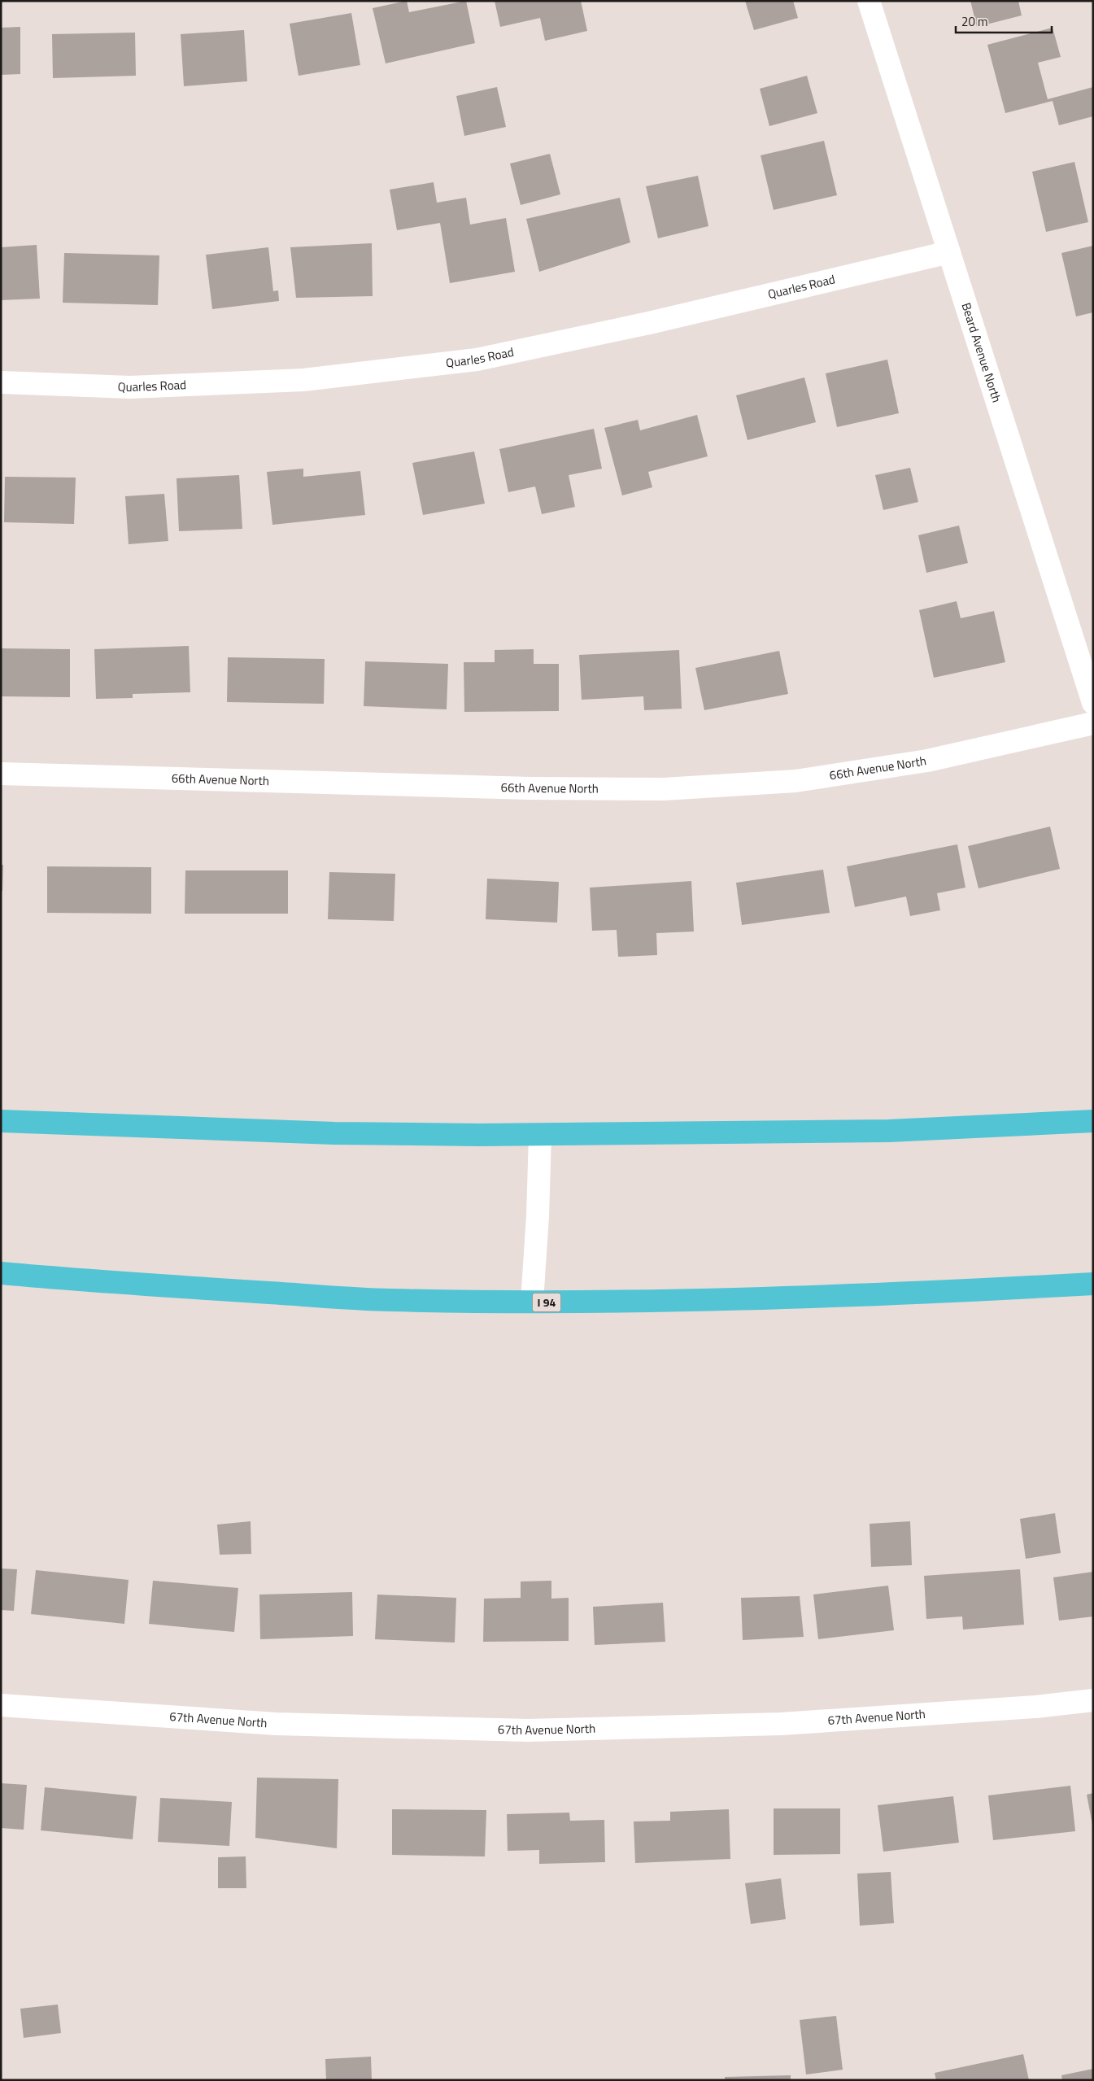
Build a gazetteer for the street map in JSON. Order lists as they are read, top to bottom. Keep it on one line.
{"streets":{"highway":["I 94"],"street":["Quarles Road","Beard Avenue North","66th Avenue North","67th Avenue North"]},"crossings":[["Quarles Road","Beard Avenue North"]],"scale_bar":"20 m"}
